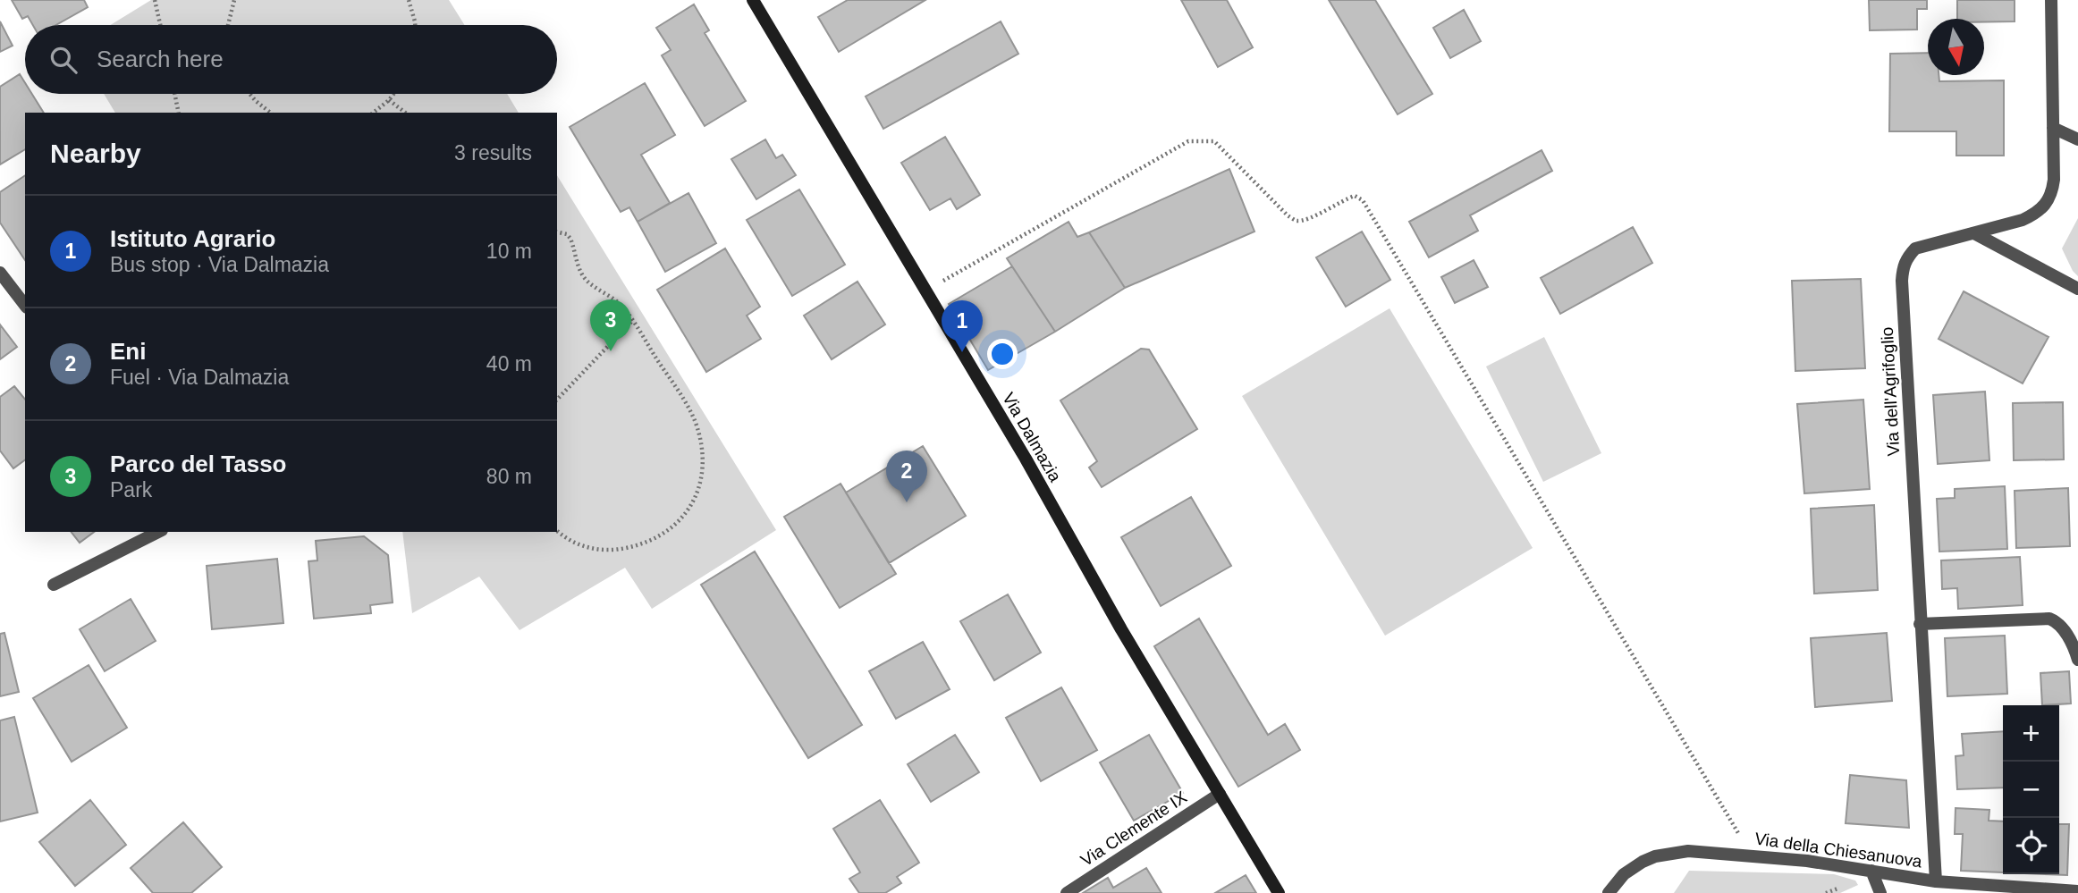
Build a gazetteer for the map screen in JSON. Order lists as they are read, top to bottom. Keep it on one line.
{"streets":{"street":["Via dell'Agrifoglio","Via Dalmazia","Via Clemente IX","Via della Chiesanuova"]},"crossings":[["Via dell'Agrifoglio","Via della Chiesanuova"],["Via Dalmazia","Via Clemente IX"]],"north":"bottom","page":{"search":"Search here","heading":["Nearby","3 results"],"list":[{"mark":"1","name":"Istituto Agrario","note":"Bus stop · Via Dalmazia","value":"10 m"},{"mark":"2","name":"Eni","note":"Fuel · Via Dalmazia","value":"40 m"},{"mark":"3","name":"Parco del Tasso","note":"Park","value":"80 m"}],"pins":["3","1","2"],"map_buttons":["+","−"]}}
